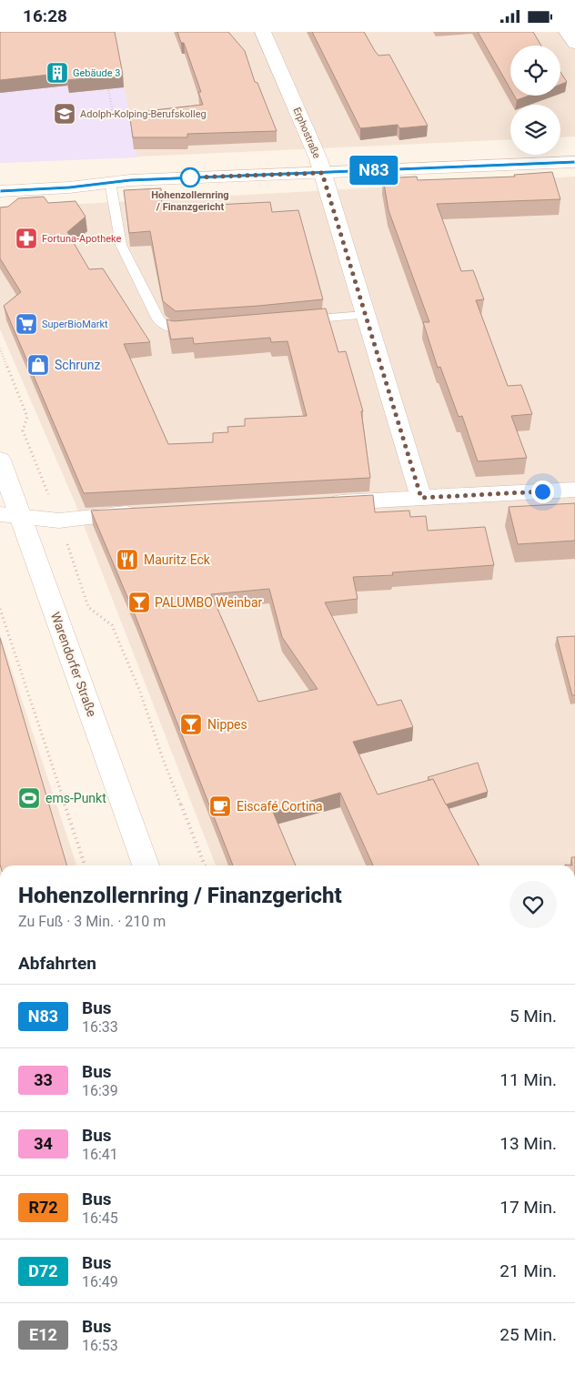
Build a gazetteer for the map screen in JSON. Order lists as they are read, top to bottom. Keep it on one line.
{"streets":{"street":["Erphostraße","Warendorfer Straße"]},"places":{"building":["Gebäude 3"],"school or university":["Adolph-Kolping-Berufskolleg"],"other":["Hohenzollernring / Finanzgericht"],"pharmacy":["Fortuna-Apotheke"],"supermarket":["SuperBioMarkt"],"shop":["Schrunz"],"restaurant":["Mauritz Eck"],"bar":["PALUMBO Weinbar","Nippes"],"sports":["ems-Punkt"],"cafe":["Eiscafé Cortina"]},"lines":["bus line N83"],"page":{"status":"16:28","on_map":"N83","heading":[["Hohenzollernring / Finanzgericht","Zu Fuß · 3 Min. · 210 m"],"Abfahrten"],"list":[{"mark":"N83","name":"Bus","note":"16:33","value":"5 Min."},{"mark":"33","name":"Bus","note":"16:39","value":"11 Min."},{"mark":"34","name":"Bus","note":"16:41","value":"13 Min."},{"mark":"R72","name":"Bus","note":"16:45","value":"17 Min."},{"mark":"D72","name":"Bus","note":"16:49","value":"21 Min."},{"mark":"E12","name":"Bus","note":"16:53","value":"25 Min."}]}}
